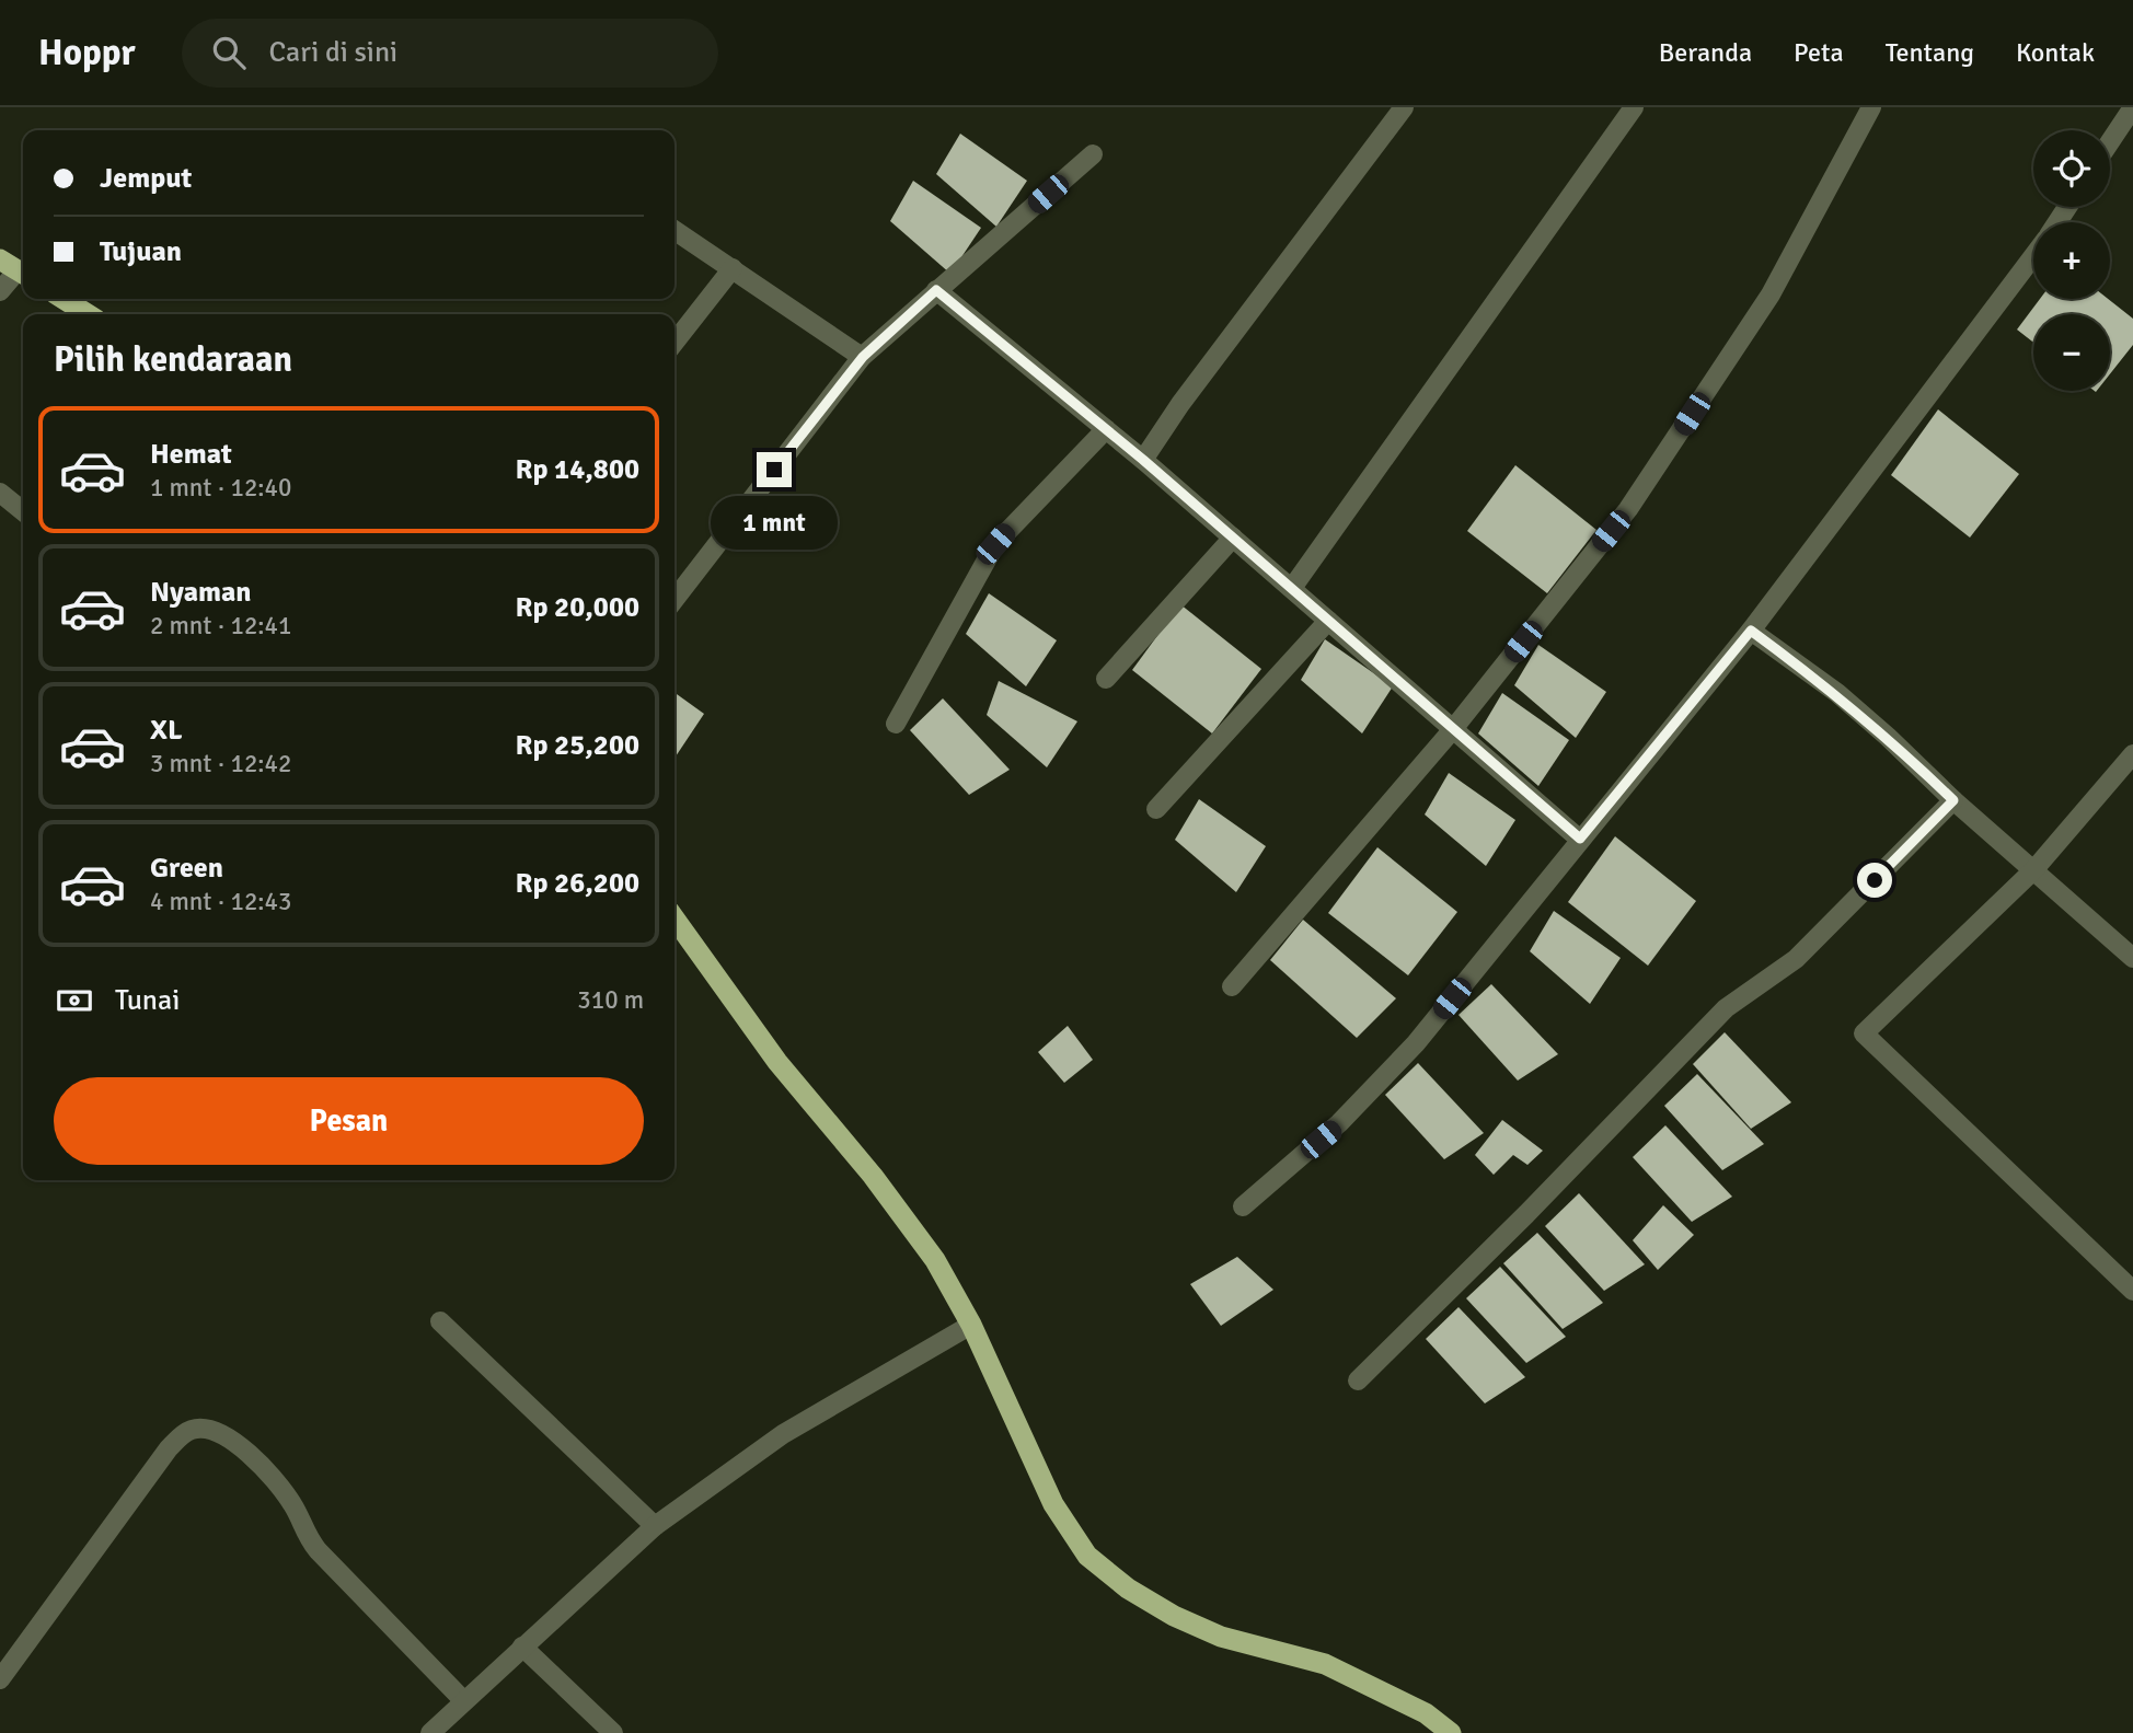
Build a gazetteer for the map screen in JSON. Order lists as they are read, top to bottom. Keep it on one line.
{"page":{"header":"Hoppr","search":"Cari di sini","nav":["Beranda","Peta","Tentang","Kontak"],"map_buttons":["+","−"],"banner":["Jemput","Tujuan"],"heading":"Pilih kendaraan","list":[{"name":"Hemat","note":"1 mnt · 12:40","value":"Rp 14,800"},{"name":"Nyaman","note":"2 mnt · 12:41","value":"Rp 20,000"},{"name":"XL","note":"3 mnt · 12:42","value":"Rp 25,200"},{"name":"Green","note":"4 mnt · 12:43","value":"Rp 26,200"}],"bubble":"1 mnt","pay":["Tunai","310 m"],"buttons":"Pesan"}}
